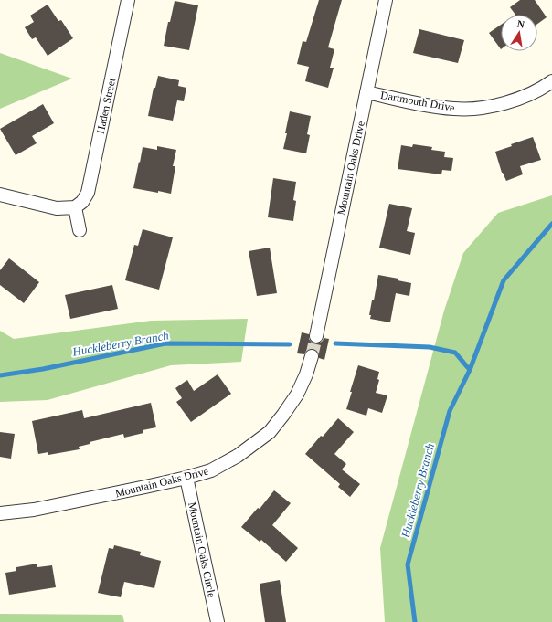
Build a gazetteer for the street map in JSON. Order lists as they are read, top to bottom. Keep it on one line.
{"streets":{"street":["Dartmouth Drive","Haden Street","Mountain Oaks Drive","Mountain Oaks Circle"]},"crossings":[["Dartmouth Drive","Mountain Oaks Drive"],["Mountain Oaks Drive","Mountain Oaks Circle"]],"water":["Huckleberry Branch"],"north":"top"}
